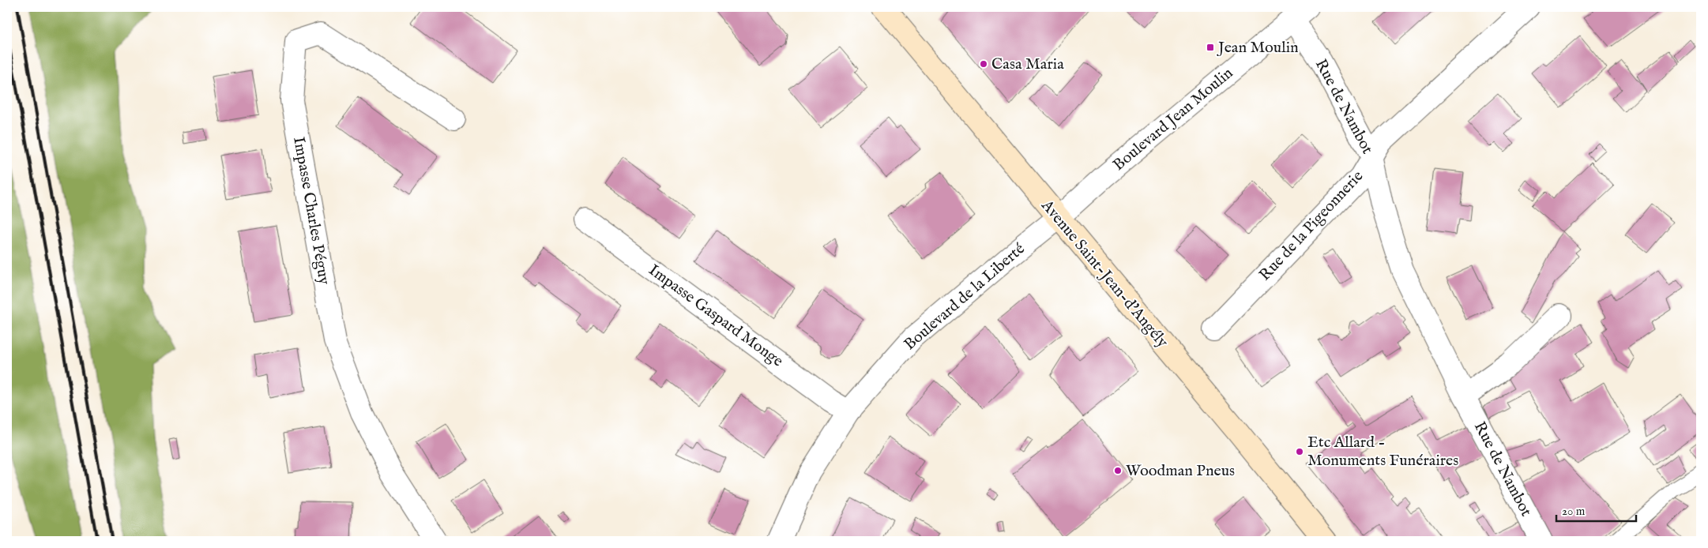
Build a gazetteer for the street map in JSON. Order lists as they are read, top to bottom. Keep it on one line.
{"streets":{"main road":["Avenue Saint-Jean-d'Angély"],"street":["Rue de Nambot","Boulevard Jean Moulin","Impasse Charles Péguy","Rue de la Pigeonnerie","Boulevard de la Liberté","Impasse Gaspard Monge"]},"crossings":[["Rue de Nambot","Boulevard Jean Moulin"],["Rue de Nambot","Rue de la Pigeonnerie"],["Boulevard Jean Moulin","Avenue Saint-Jean-d'Angély"],["Boulevard Jean Moulin","Boulevard de la Liberté"],["Avenue Saint-Jean-d'Angély","Boulevard de la Liberté"],["Boulevard de la Liberté","Impasse Gaspard Monge"]],"places":{"transit":["Jean Moulin"],"other":["Casa Maria","Etc Allard - Monuments Funéraires","Woodman Pneus"]},"scale_bar":"20 m"}
